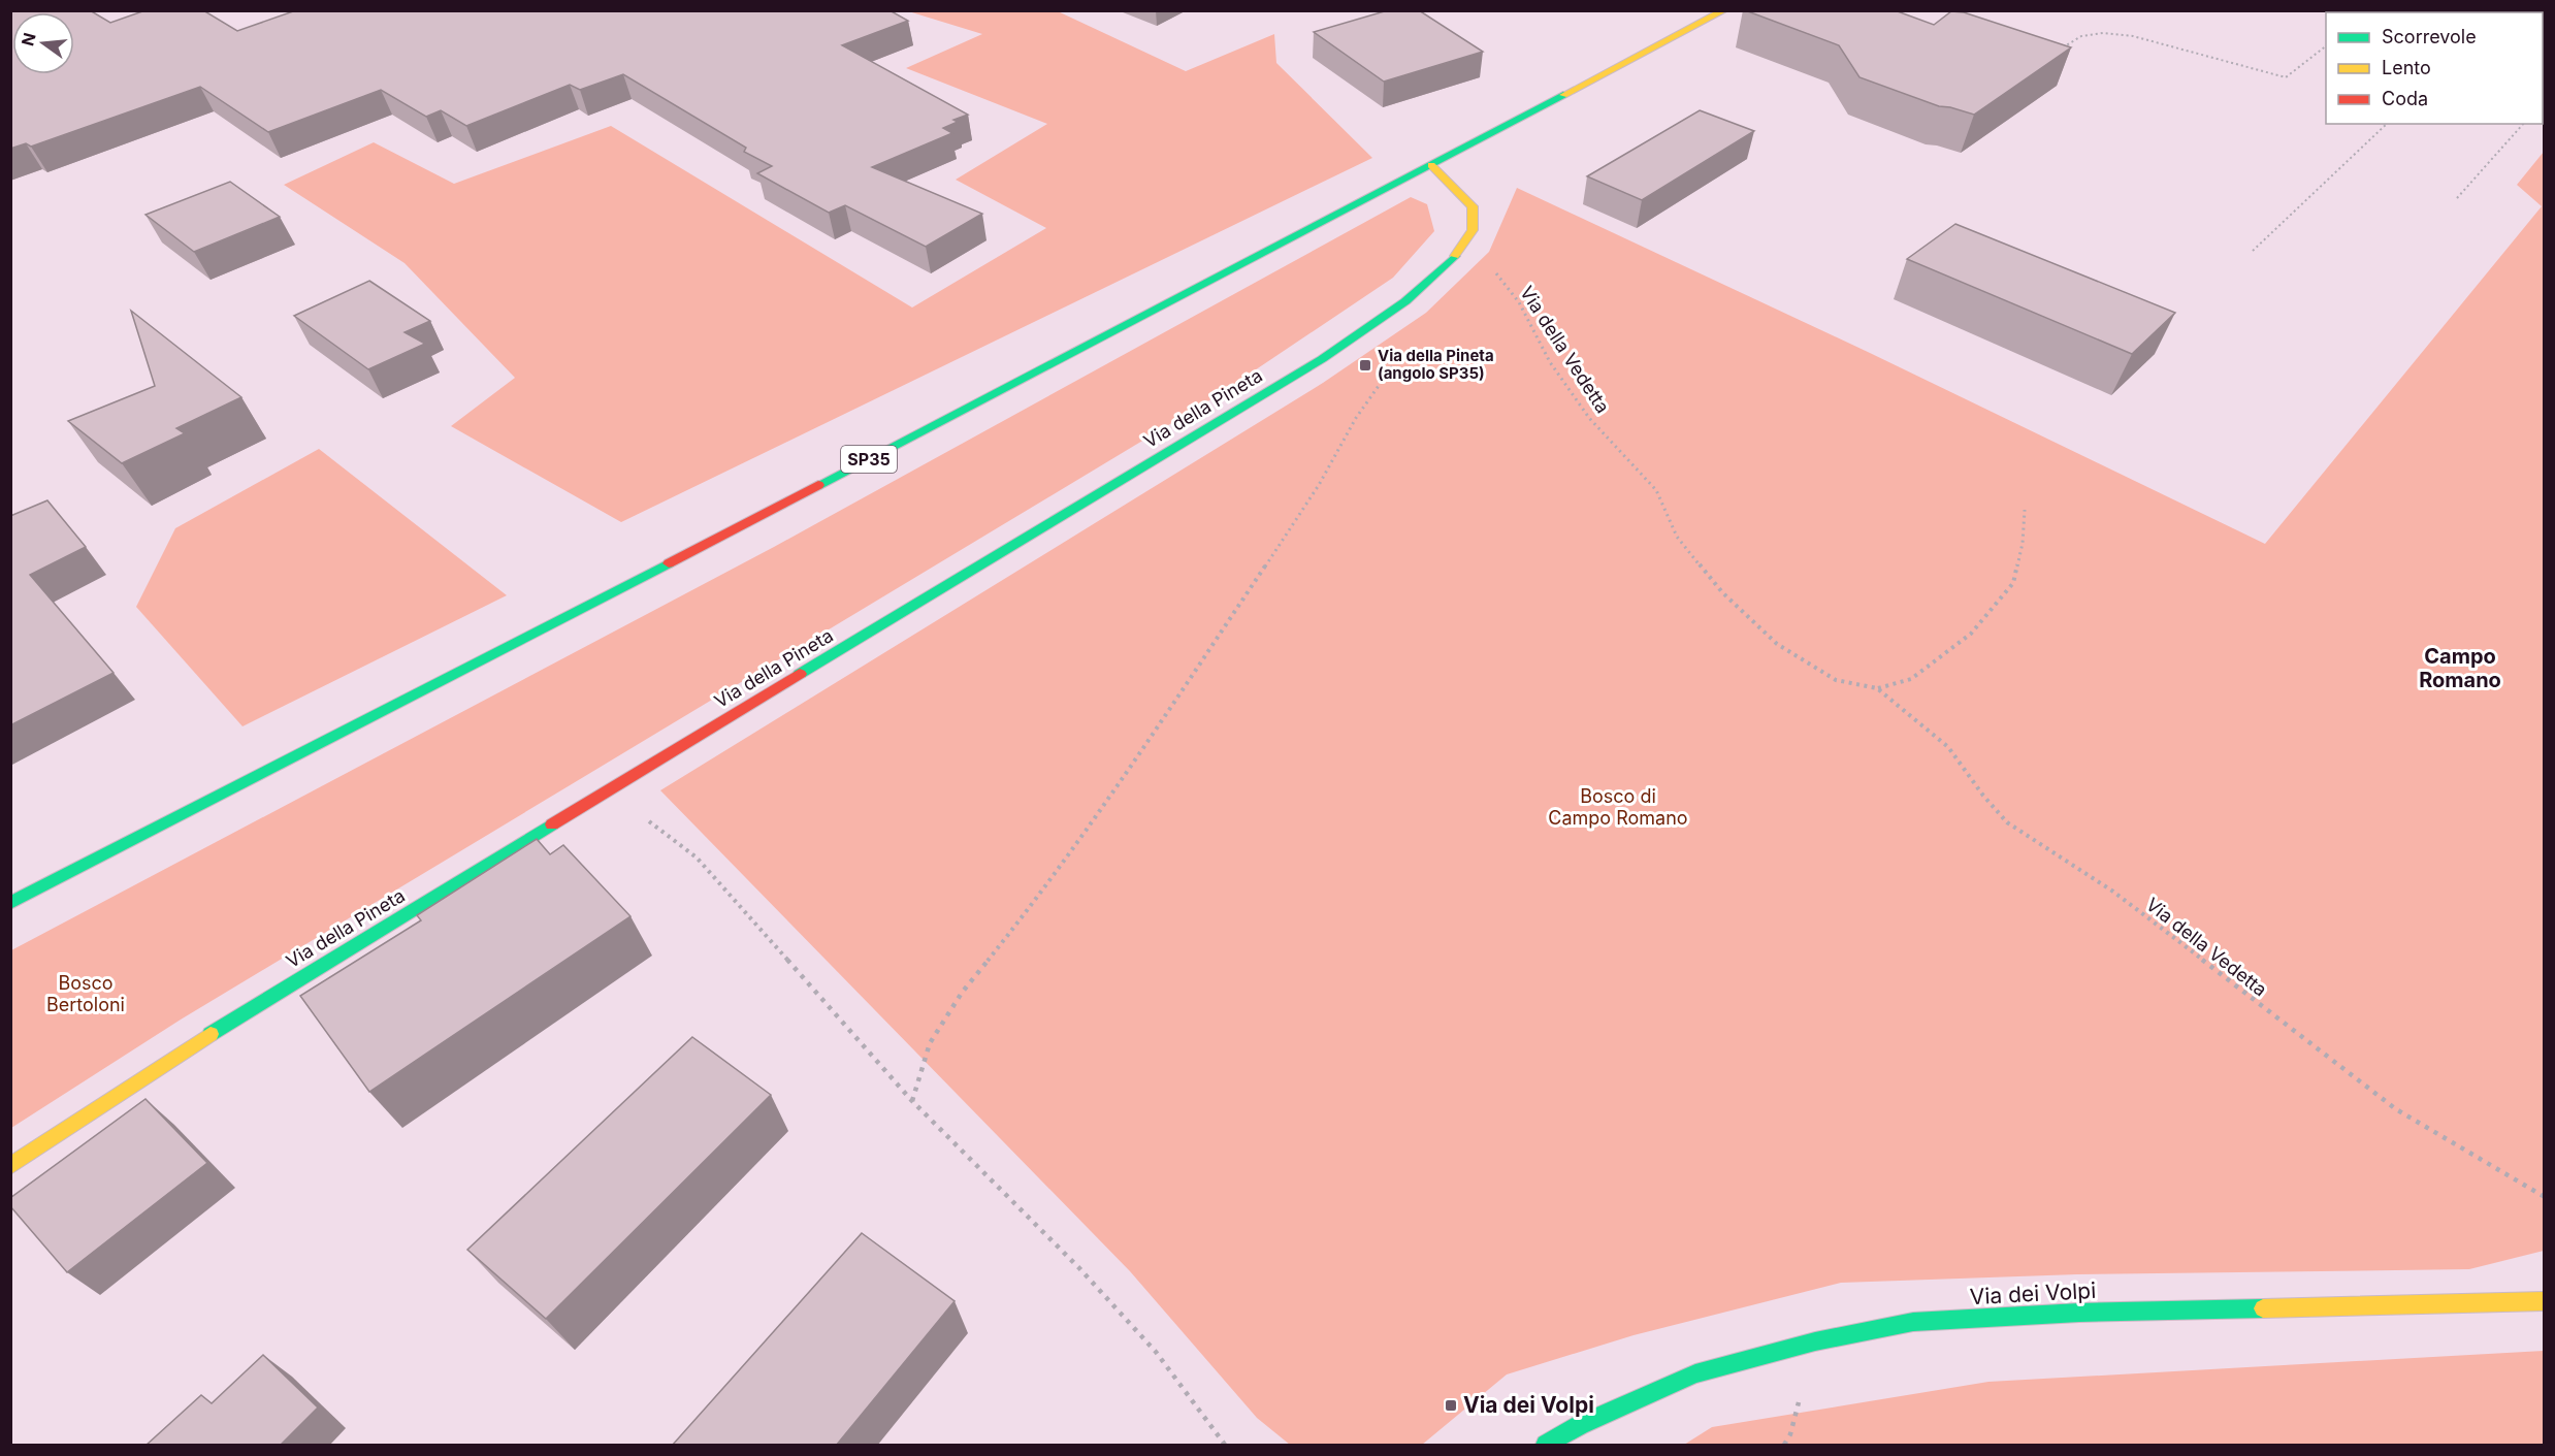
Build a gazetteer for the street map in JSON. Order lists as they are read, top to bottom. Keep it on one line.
{"streets":{"street":["Via della Pineta","SP35","Via dei Volpi"],"path":["Via della Vedetta"]},"crossings":[["Via della Vedetta","Via della Pineta"],["Via della Pineta","SP35"]],"districts":["Campo Romano"],"parks":["Bosco di Campo Romano","Bosco Bertoloni"],"places":{"transit":["Via della Pineta (angolo SP35)","Via dei Volpi"]},"legend":["Scorrevole","Lento","Coda"],"north":"left"}
